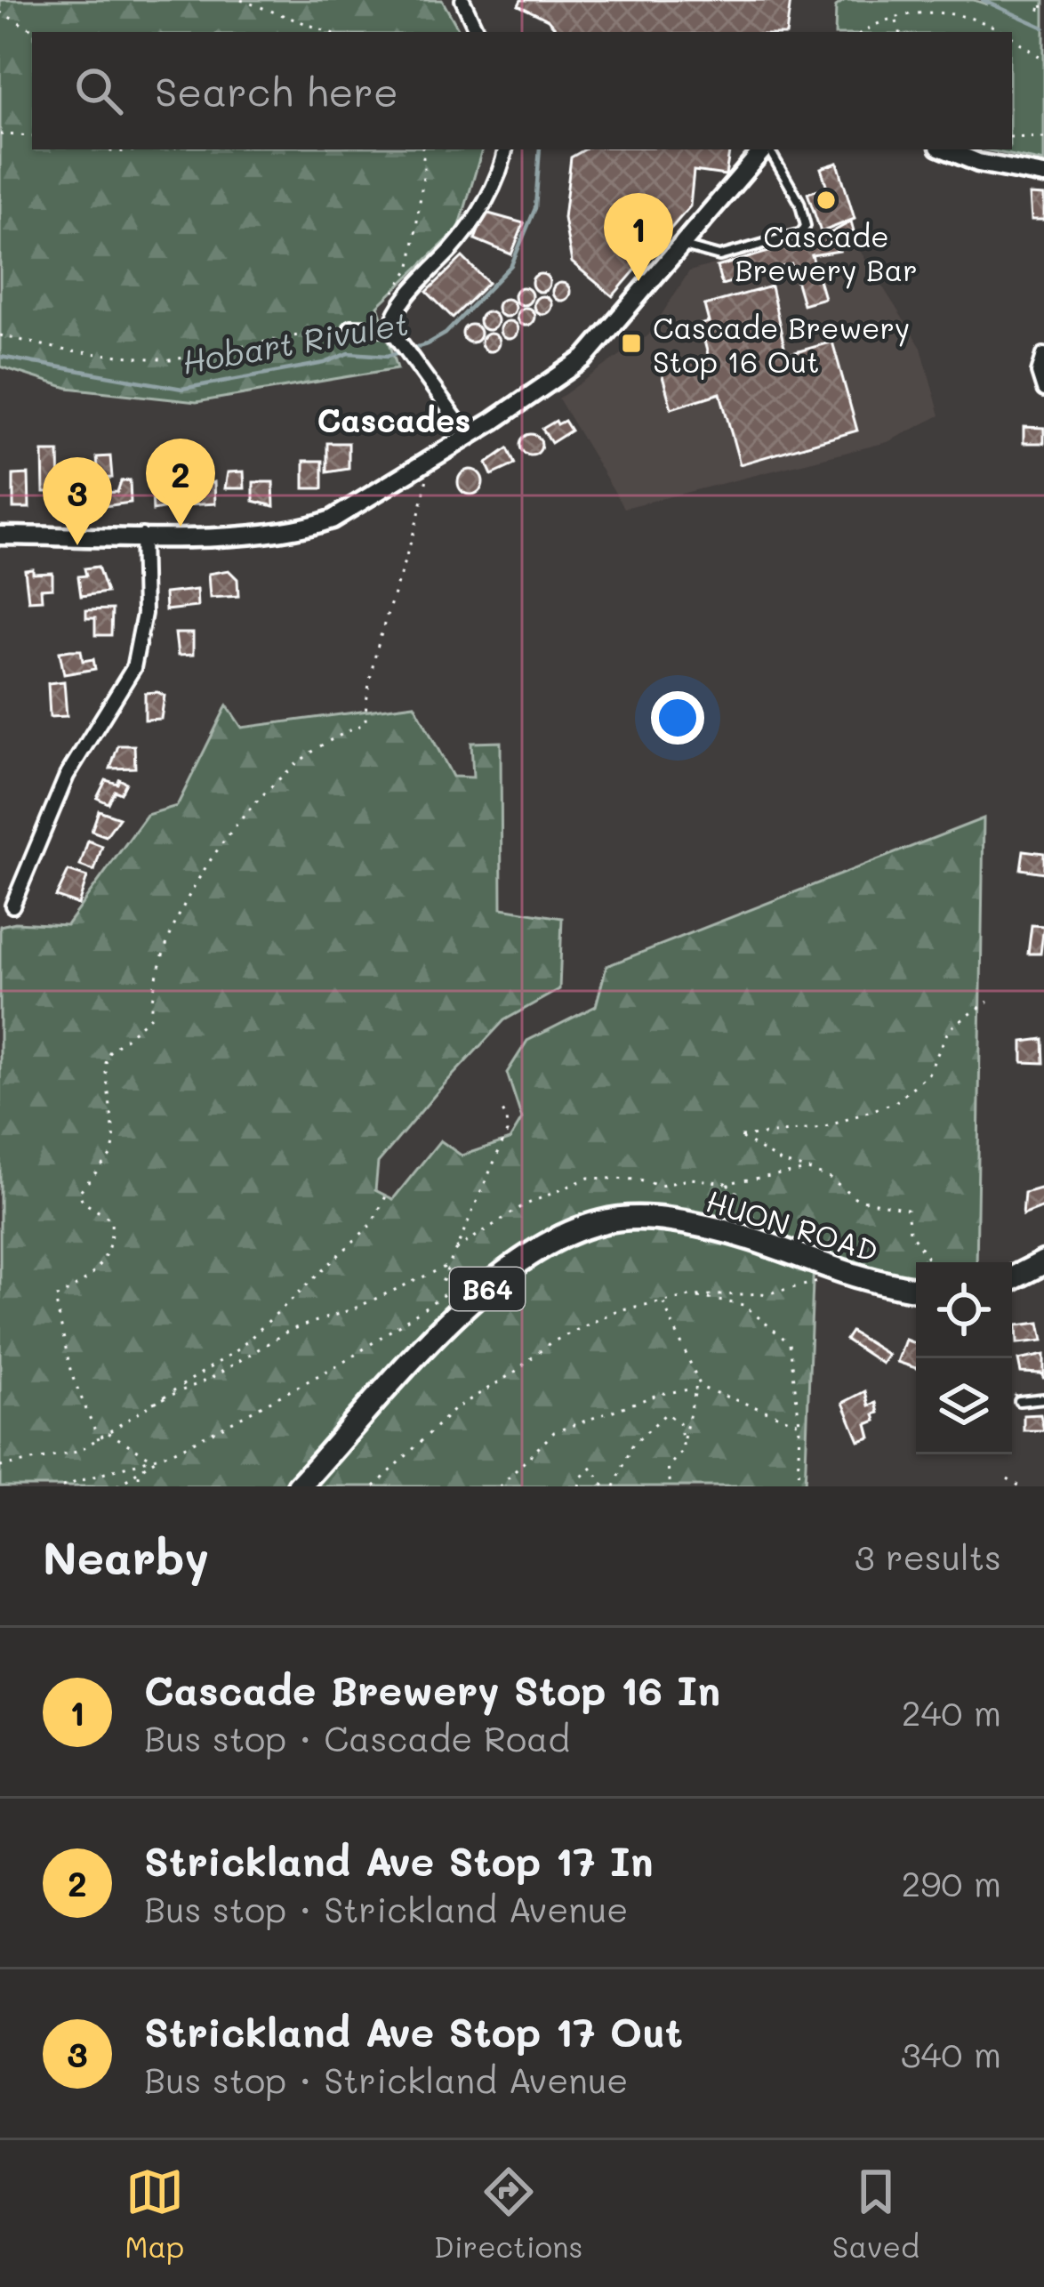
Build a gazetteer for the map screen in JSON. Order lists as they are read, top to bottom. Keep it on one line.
{"streets":{"main road":["HUON ROAD","B64"]},"districts":["Cascades"],"water":["Hobart Rivulet"],"places":{"other":["Cascade Brewery Bar"],"transit":["Cascade Brewery Stop 16 Out"]},"page":{"search":"Search here","pins":["1","2","3"],"heading":["Nearby","3 results"],"list":[{"mark":"1","name":"Cascade Brewery Stop 16 In","note":"Bus stop · Cascade Road","value":"240 m"},{"mark":"2","name":"Strickland Ave Stop 17 In","note":"Bus stop · Strickland Avenue","value":"290 m"},{"mark":"3","name":"Strickland Ave Stop 17 Out","note":"Bus stop · Strickland Avenue","value":"340 m"}],"nav":["Map","Directions","Saved"]}}
